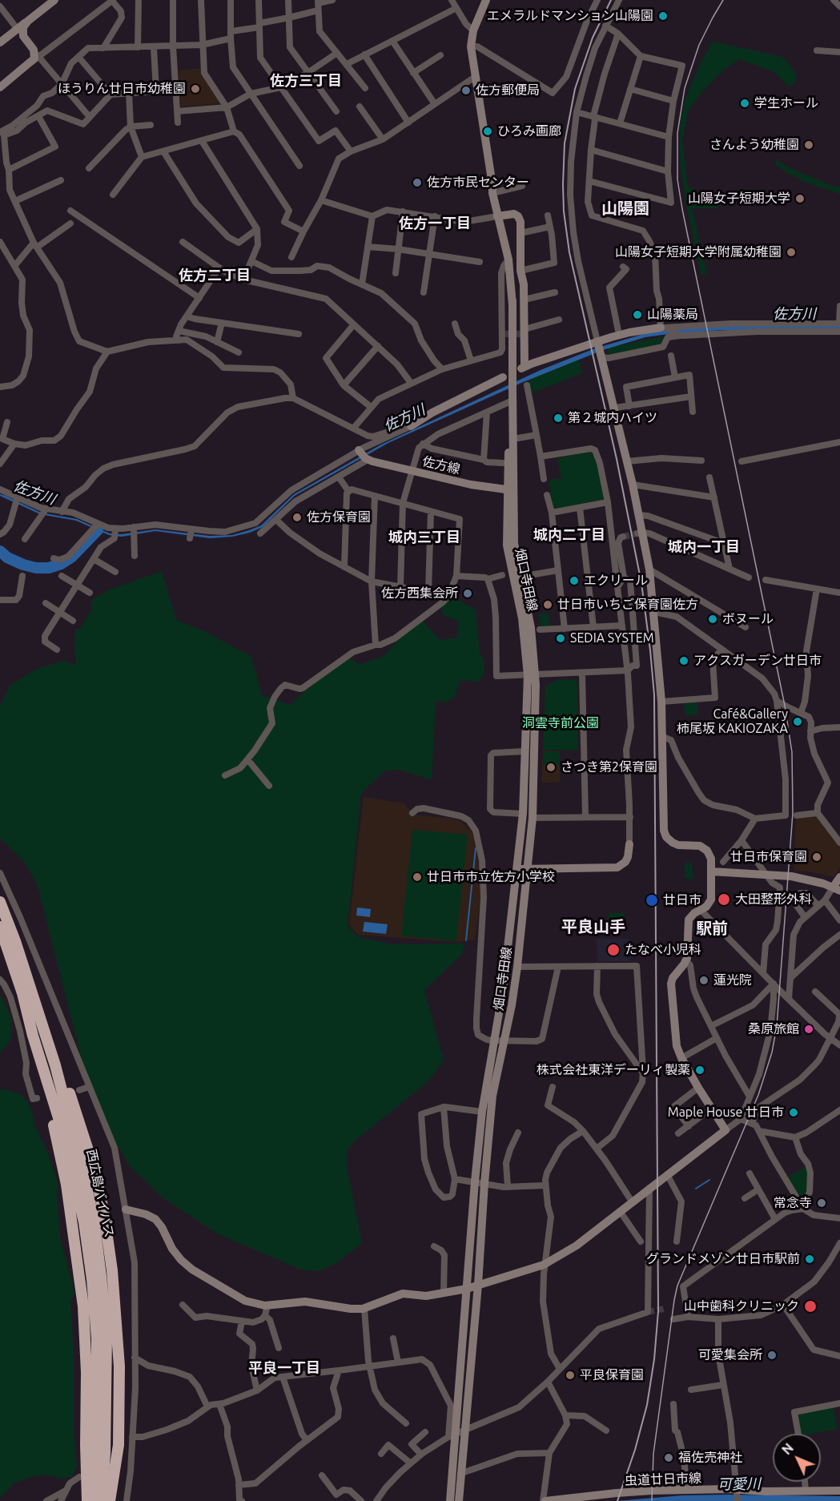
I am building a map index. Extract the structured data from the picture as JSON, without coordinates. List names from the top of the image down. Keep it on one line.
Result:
{"streets":{"highway":["西広島バイパス"],"street":["佐方線","畑口寺田線","虫道廿日市線"]},"crossings":[["佐方線","畑口寺田線"]],"districts":["佐方三丁目","山陽園","佐方一丁目","佐方二丁目","城内二丁目","城内三丁目","城内一丁目","平良山手","駅前","平良一丁目"],"water":["佐方川","可愛川"],"parks":["洞雲寺前公園"],"places":["エメラルドマンション山陽園","ほうりん廿日市幼稚園","佐方郵便局","学生ホール","ひろみ画廊","さんよう幼稚園","佐方市民センター","山陽女子短期大学","山陽女子短期大学附属幼稚園","山陽薬局","第２城内ハイツ","佐方保育園","エクリール","佐方西集会所","廿日市いちご保育園佐方","ボヌール","SEDIA SYSTEM","アクスガーデン廿日市","Café&Gallery 柿尾坂 KAKIOZAKA","さつき第2保育園","廿日市保育園","廿日市市立佐方小学校","大田整形外科","廿日市","たなべ小児科","蓮光院","桑原旅館","株式会社東洋デーリィ製薬","Maple House 廿日市","常念寺","グランドメゾン廿日市駅前","山中歯科クリニック","可愛集会所","平良保育園","福佐売神社"],"north":"top left"}
